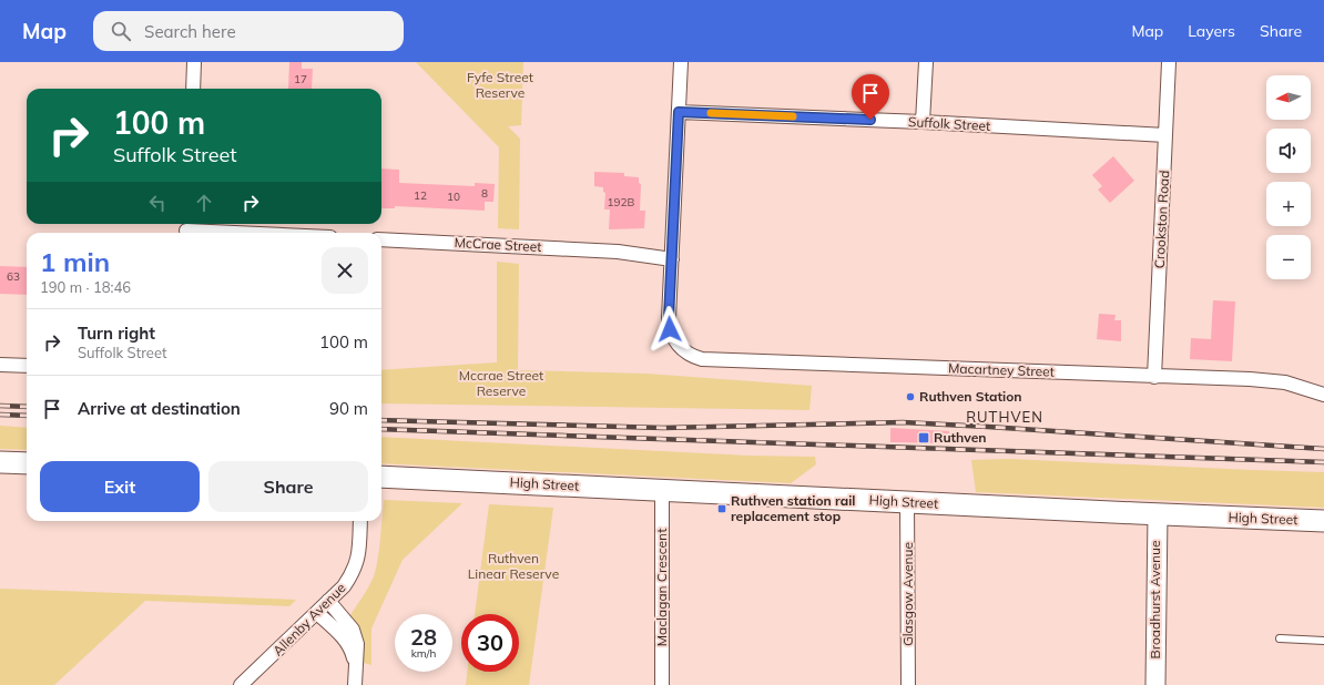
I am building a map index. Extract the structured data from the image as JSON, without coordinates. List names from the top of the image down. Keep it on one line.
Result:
{"streets":{"main road":["High Street"],"street":["Suffolk Street","Crookston Road","McCrae Street","Macartney Street","Maclagan Crescent","Glasgow Avenue","Broadhurst Avenue","Allenby Avenue"]},"crossings":[["Suffolk Street","Crookston Road"],["Crookston Road","Macartney Street"],["McCrae Street","Macartney Street"],["High Street","Maclagan Crescent"],["High Street","Glasgow Avenue"],["High Street","Broadhurst Avenue"]],"districts":["RUTHVEN"],"parks":["Fyfe Street Reserve","Mccrae Street Reserve","Ruthven Linear Reserve"],"places":{"other":["Ruthven Station"],"transit":["Ruthven","Ruthven station rail replacement stop"]},"house_numbers":["17","8","12","10","192B","63"],"north":"left","page":{"header":"Map","search":"Search here","nav":["Map","Layers","Share"],"map_buttons":["+","−"],"turn":["100 m","Suffolk Street"],"heading":["1 min","190 m · 18:46"],"list":[{"name":"Turn right","note":"Suffolk Street","value":"100 m"},{"name":"Arrive at destination","value":"90 m"}],"buttons":["Exit","Share"],"speed":"28 km/h","limit":"30"}}
